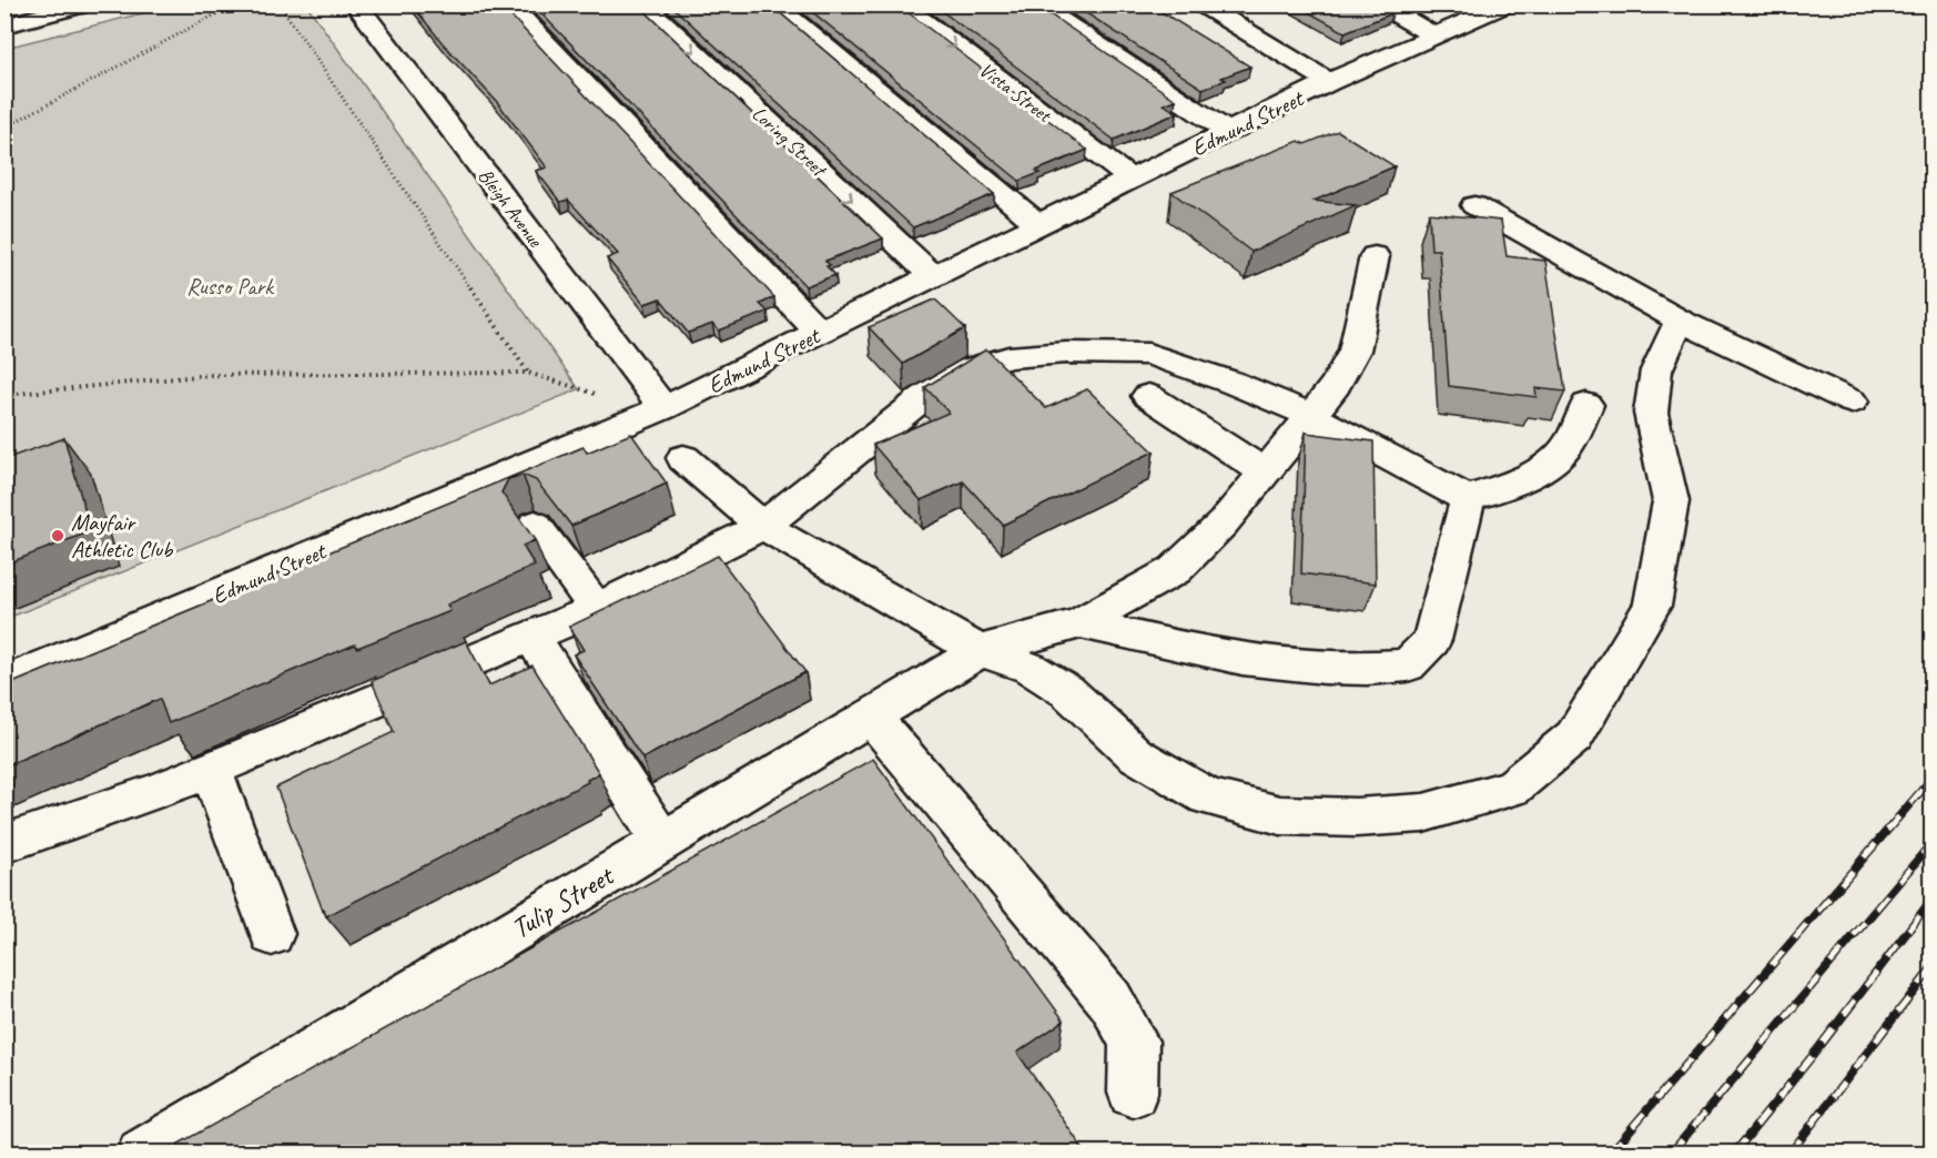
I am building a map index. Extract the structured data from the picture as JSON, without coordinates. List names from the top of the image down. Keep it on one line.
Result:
{"streets":{"street":["Vista Street","Edmund Street","Loring Street","Bleigh Avenue","Tulip Street"]},"crossings":[["Vista Street","Edmund Street"],["Edmund Street","Loring Street"],["Edmund Street","Bleigh Avenue"]],"parks":["Russo Park"],"places":["Mayfair Athletic Club"]}
